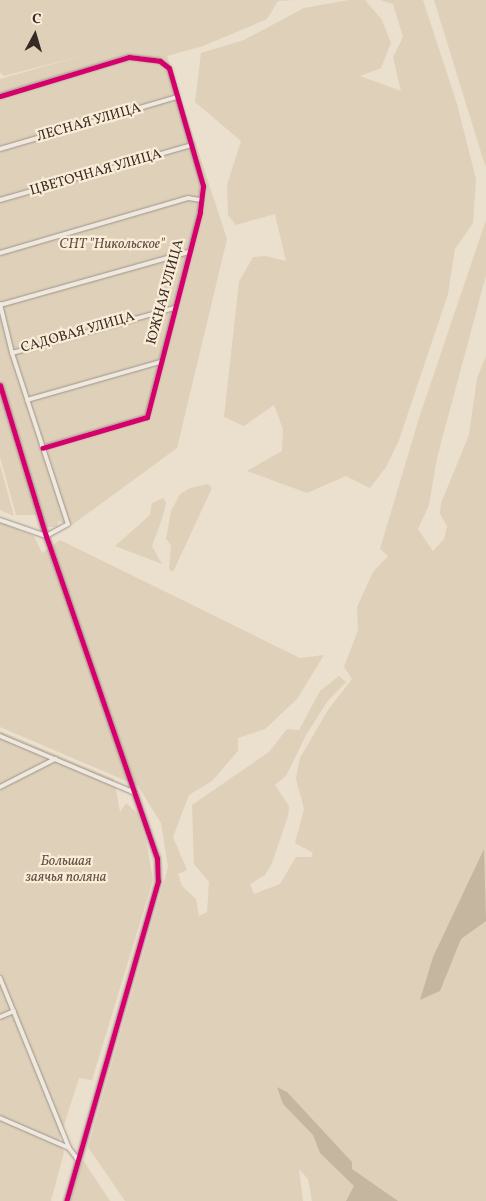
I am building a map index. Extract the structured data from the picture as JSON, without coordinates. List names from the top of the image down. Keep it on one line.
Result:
{"streets":{"street":["ЛЕСНАЯ УЛИЦА","ЦВЕТОЧНАЯ УЛИЦА","ЮЖНАЯ УЛИЦА","САДОВАЯ УЛИЦА"]},"crossings":[["ЛЕСНАЯ УЛИЦА","ЮЖНАЯ УЛИЦА"],["ЦВЕТОЧНАЯ УЛИЦА","ЮЖНАЯ УЛИЦА"],["ЮЖНАЯ УЛИЦА","САДОВАЯ УЛИЦА"]],"parks":["СНТ \"Никольское\"","Большая заячья поляна"],"north":"top"}
